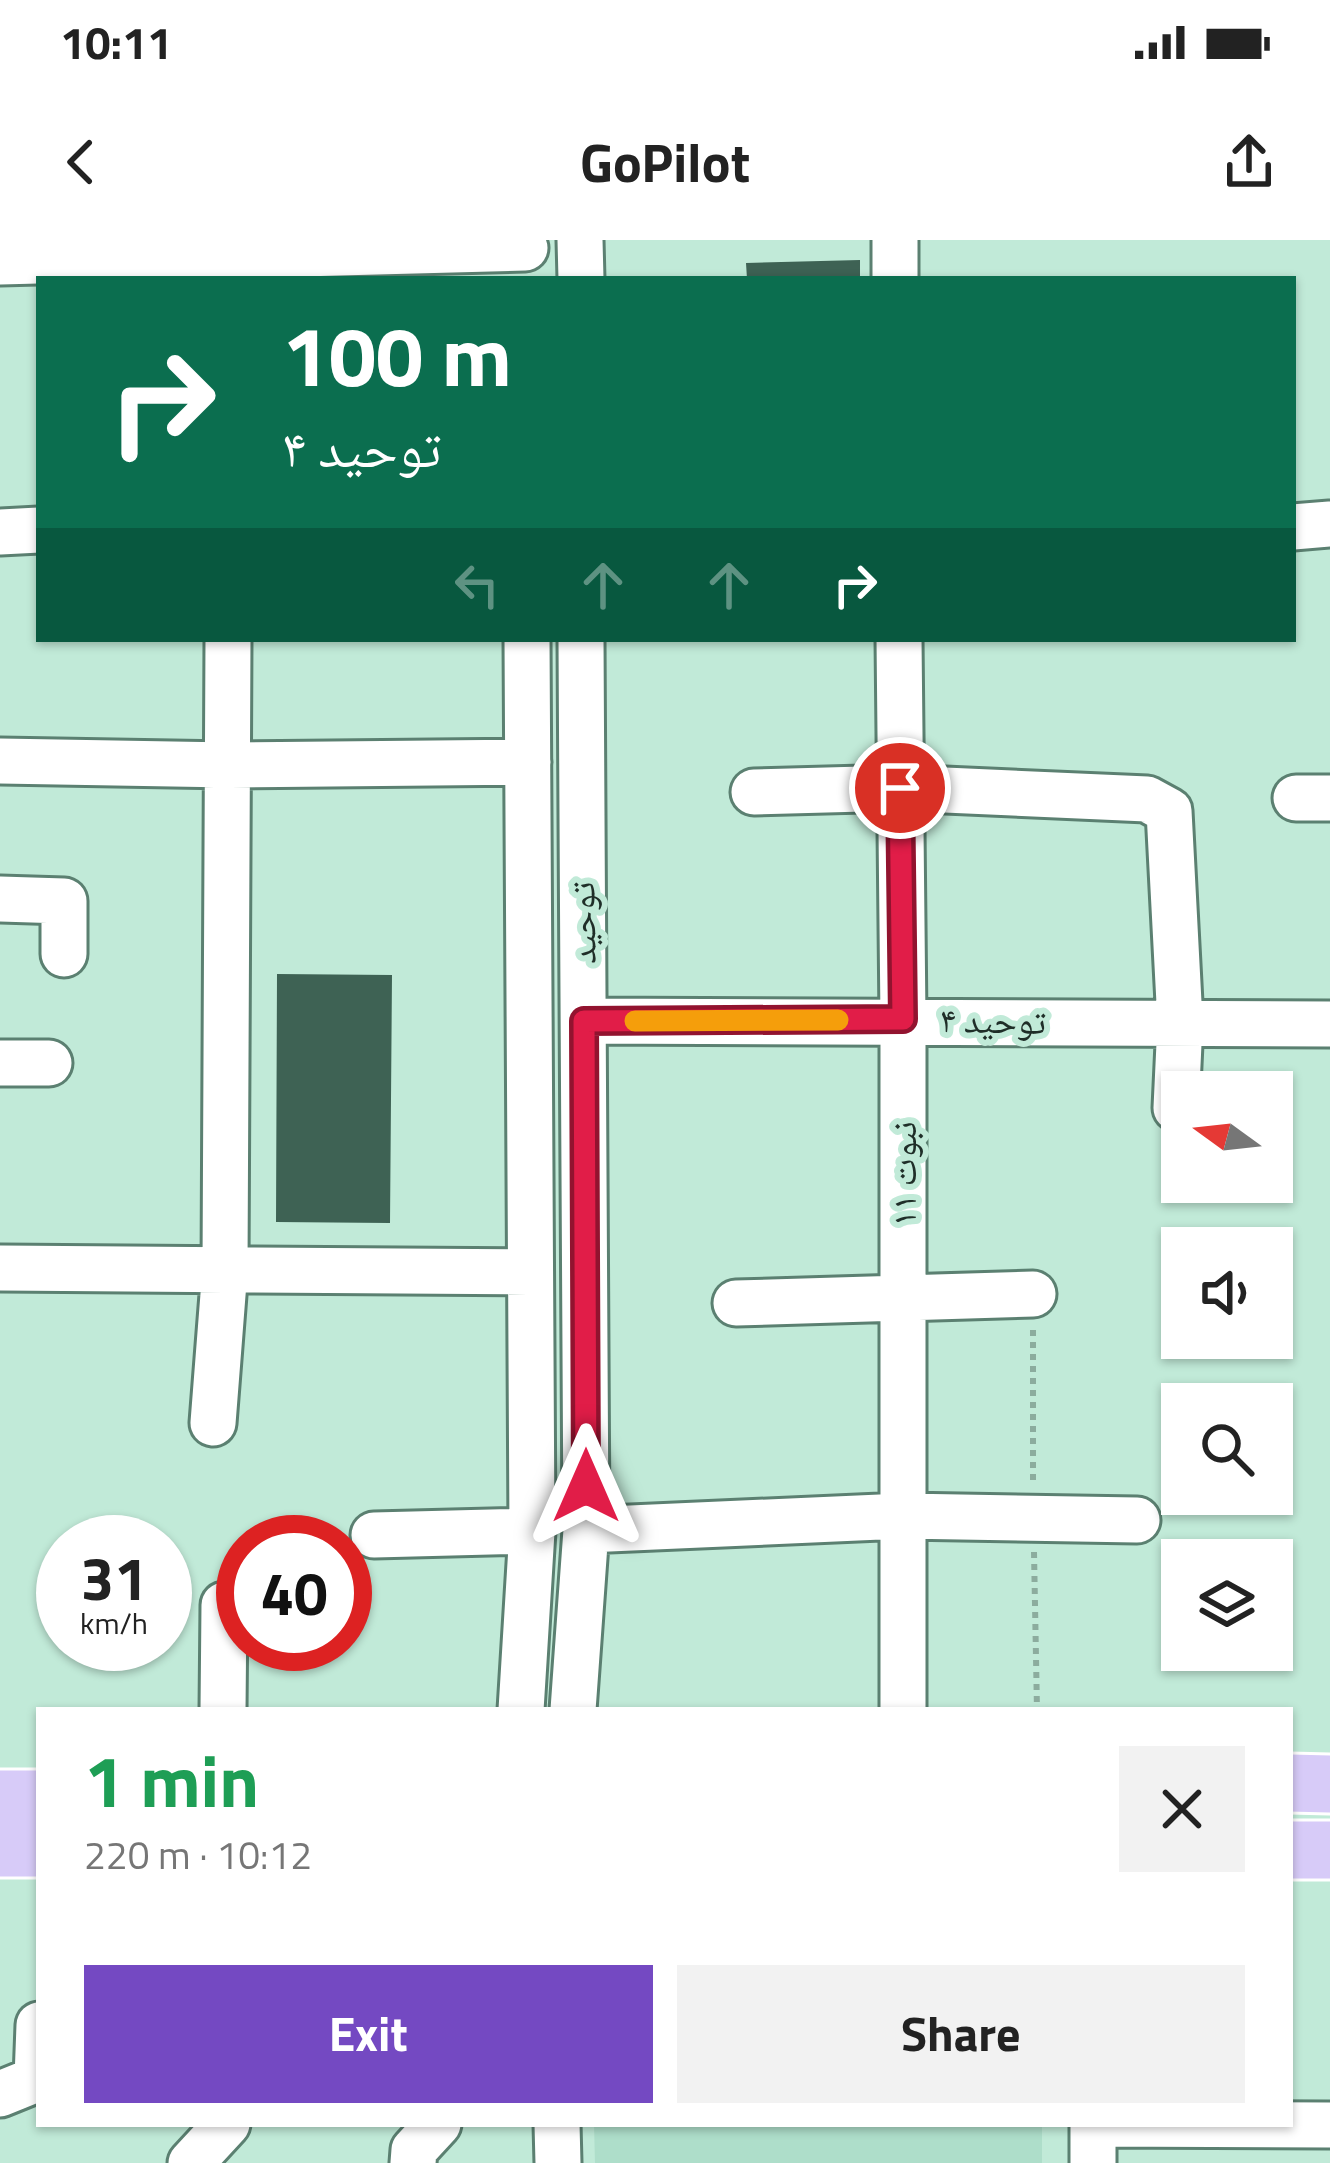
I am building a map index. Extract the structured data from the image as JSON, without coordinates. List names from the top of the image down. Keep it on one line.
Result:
{"streets":{"street":["توحید","توحید ۴","نبوت ۱۱"]},"crossings":[["توحید","توحید ۴"],["توحید ۴","نبوت ۱۱"]],"north":"left","page":{"status":"10:11","header":"GoPilot","turn":["100 m","توحید ۴"],"speed":"31 km/h","limit":"40","heading":["1 min","220 m · 10:12"],"buttons":["Exit","Share"]}}
